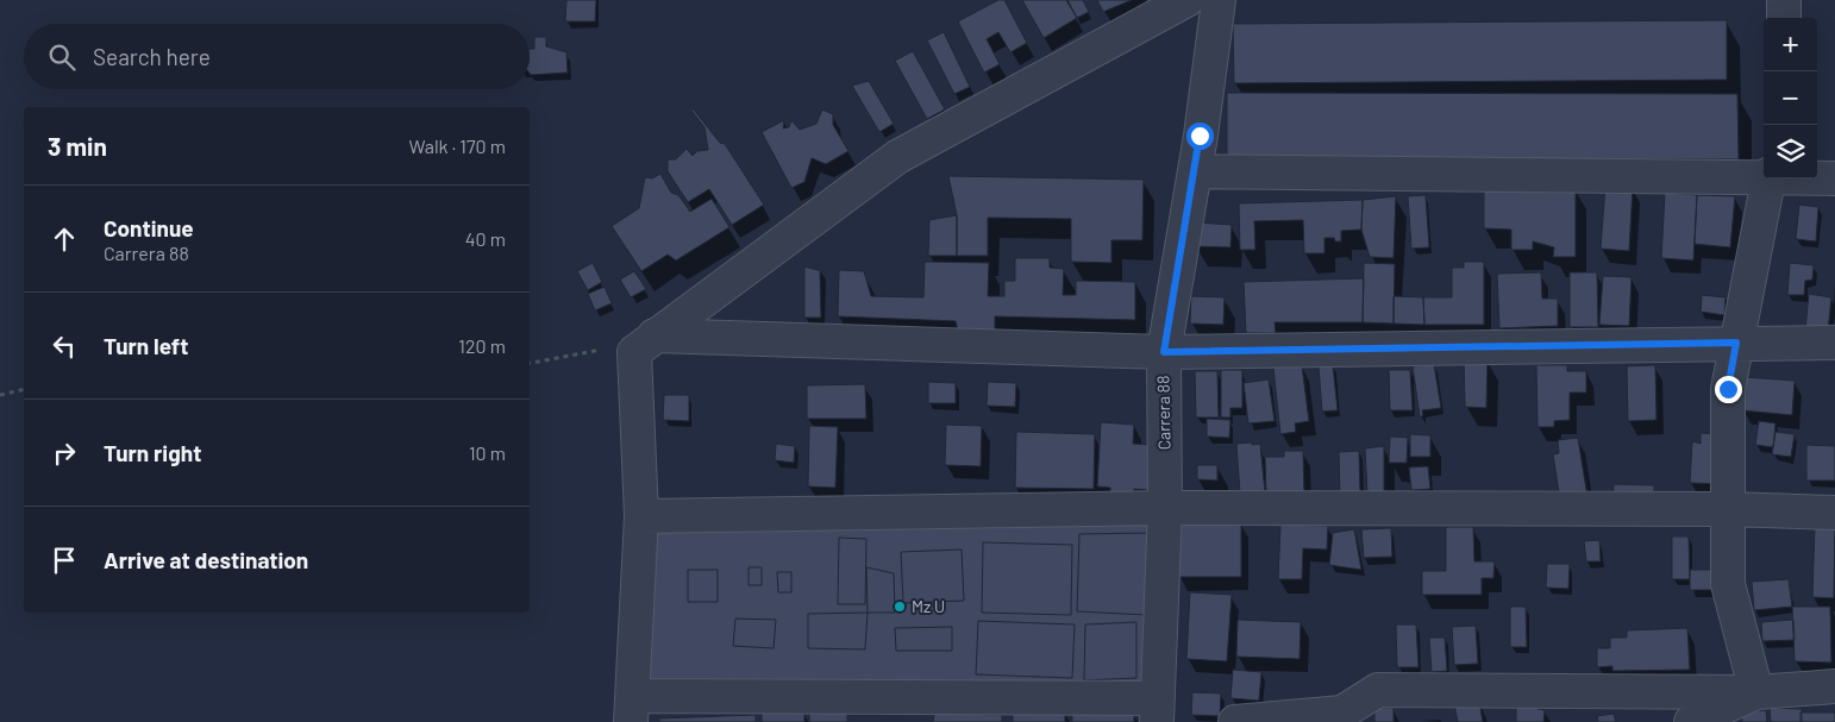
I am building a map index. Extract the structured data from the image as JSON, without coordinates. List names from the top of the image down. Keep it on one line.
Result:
{"streets":{"street":["Carrera 88"]},"places":["Mz U"],"page":{"map_buttons":["+","−"],"search":"Search here","heading":["3 min","Walk · 170 m"],"list":[["Continue","Carrera 88","40 m"],["Turn left","120 m"],["Turn right","10 m"],"Arrive at destination"]}}
